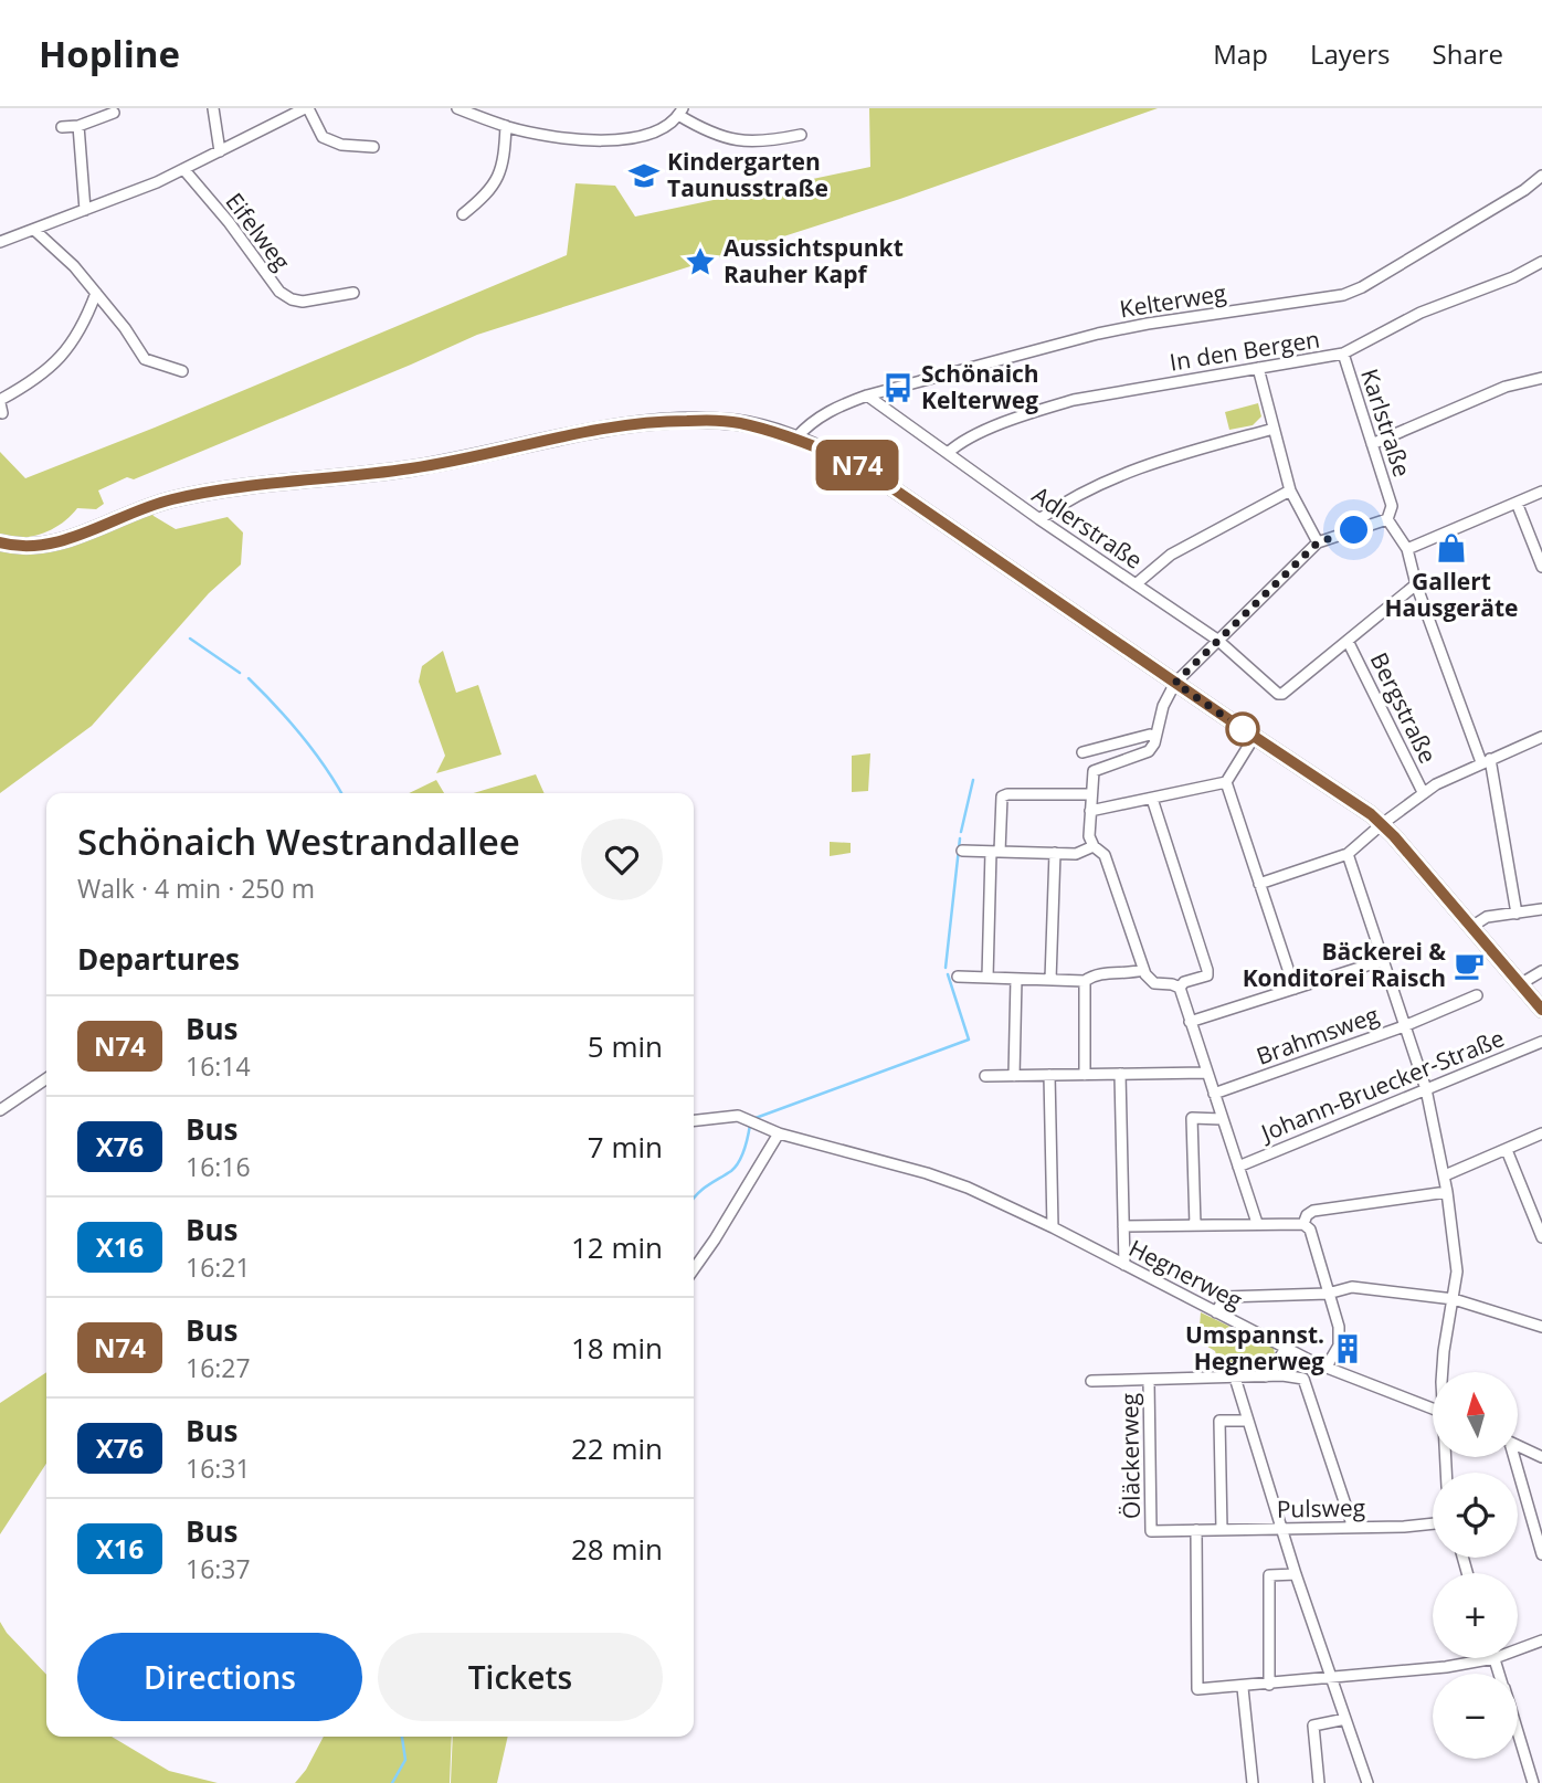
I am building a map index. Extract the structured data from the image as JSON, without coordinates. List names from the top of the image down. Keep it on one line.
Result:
{"streets":{"street":["Eifelweg","Kelterweg","In den Bergen","Karlstraße","Adlerstraße","Bergstraße","Brahmsweg","Johann-Bruecker-Straße","Hegnerweg","Öläckerweg","Pulsweg"]},"crossings":[["Kelterweg","Adlerstraße"],["In den Bergen","Karlstraße"],["In den Bergen","Adlerstraße"],["Adlerstraße","Bergstraße"],["Öläckerweg","Pulsweg"]],"places":{"school or university":["Kindergarten Taunusstraße"],"place":["Aussichtspunkt Rauher Kapf"],"bus stop":["Schönaich Kelterweg"],"shop":["Gallert Hausgeräte"],"cafe":["Bäckerei & Konditorei Raisch"],"building":["Umspannst. Hegnerweg"]},"lines":["bus line N74"],"north":"top","page":{"header":"Hopline","nav":["Map","Layers","Share"],"on_map":"N74","heading":[["Schönaich Westrandallee","Walk · 4 min · 250 m"],"Departures"],"list":[{"mark":"N74","name":"Bus","note":"16:14","value":"5 min"},{"mark":"X76","name":"Bus","note":"16:16","value":"7 min"},{"mark":"X16","name":"Bus","note":"16:21","value":"12 min"},{"mark":"N74","name":"Bus","note":"16:27","value":"18 min"},{"mark":"X76","name":"Bus","note":"16:31","value":"22 min"},{"mark":"X16","name":"Bus","note":"16:37","value":"28 min"}],"map_buttons":["+","−"],"buttons":["Directions","Tickets"]}}
